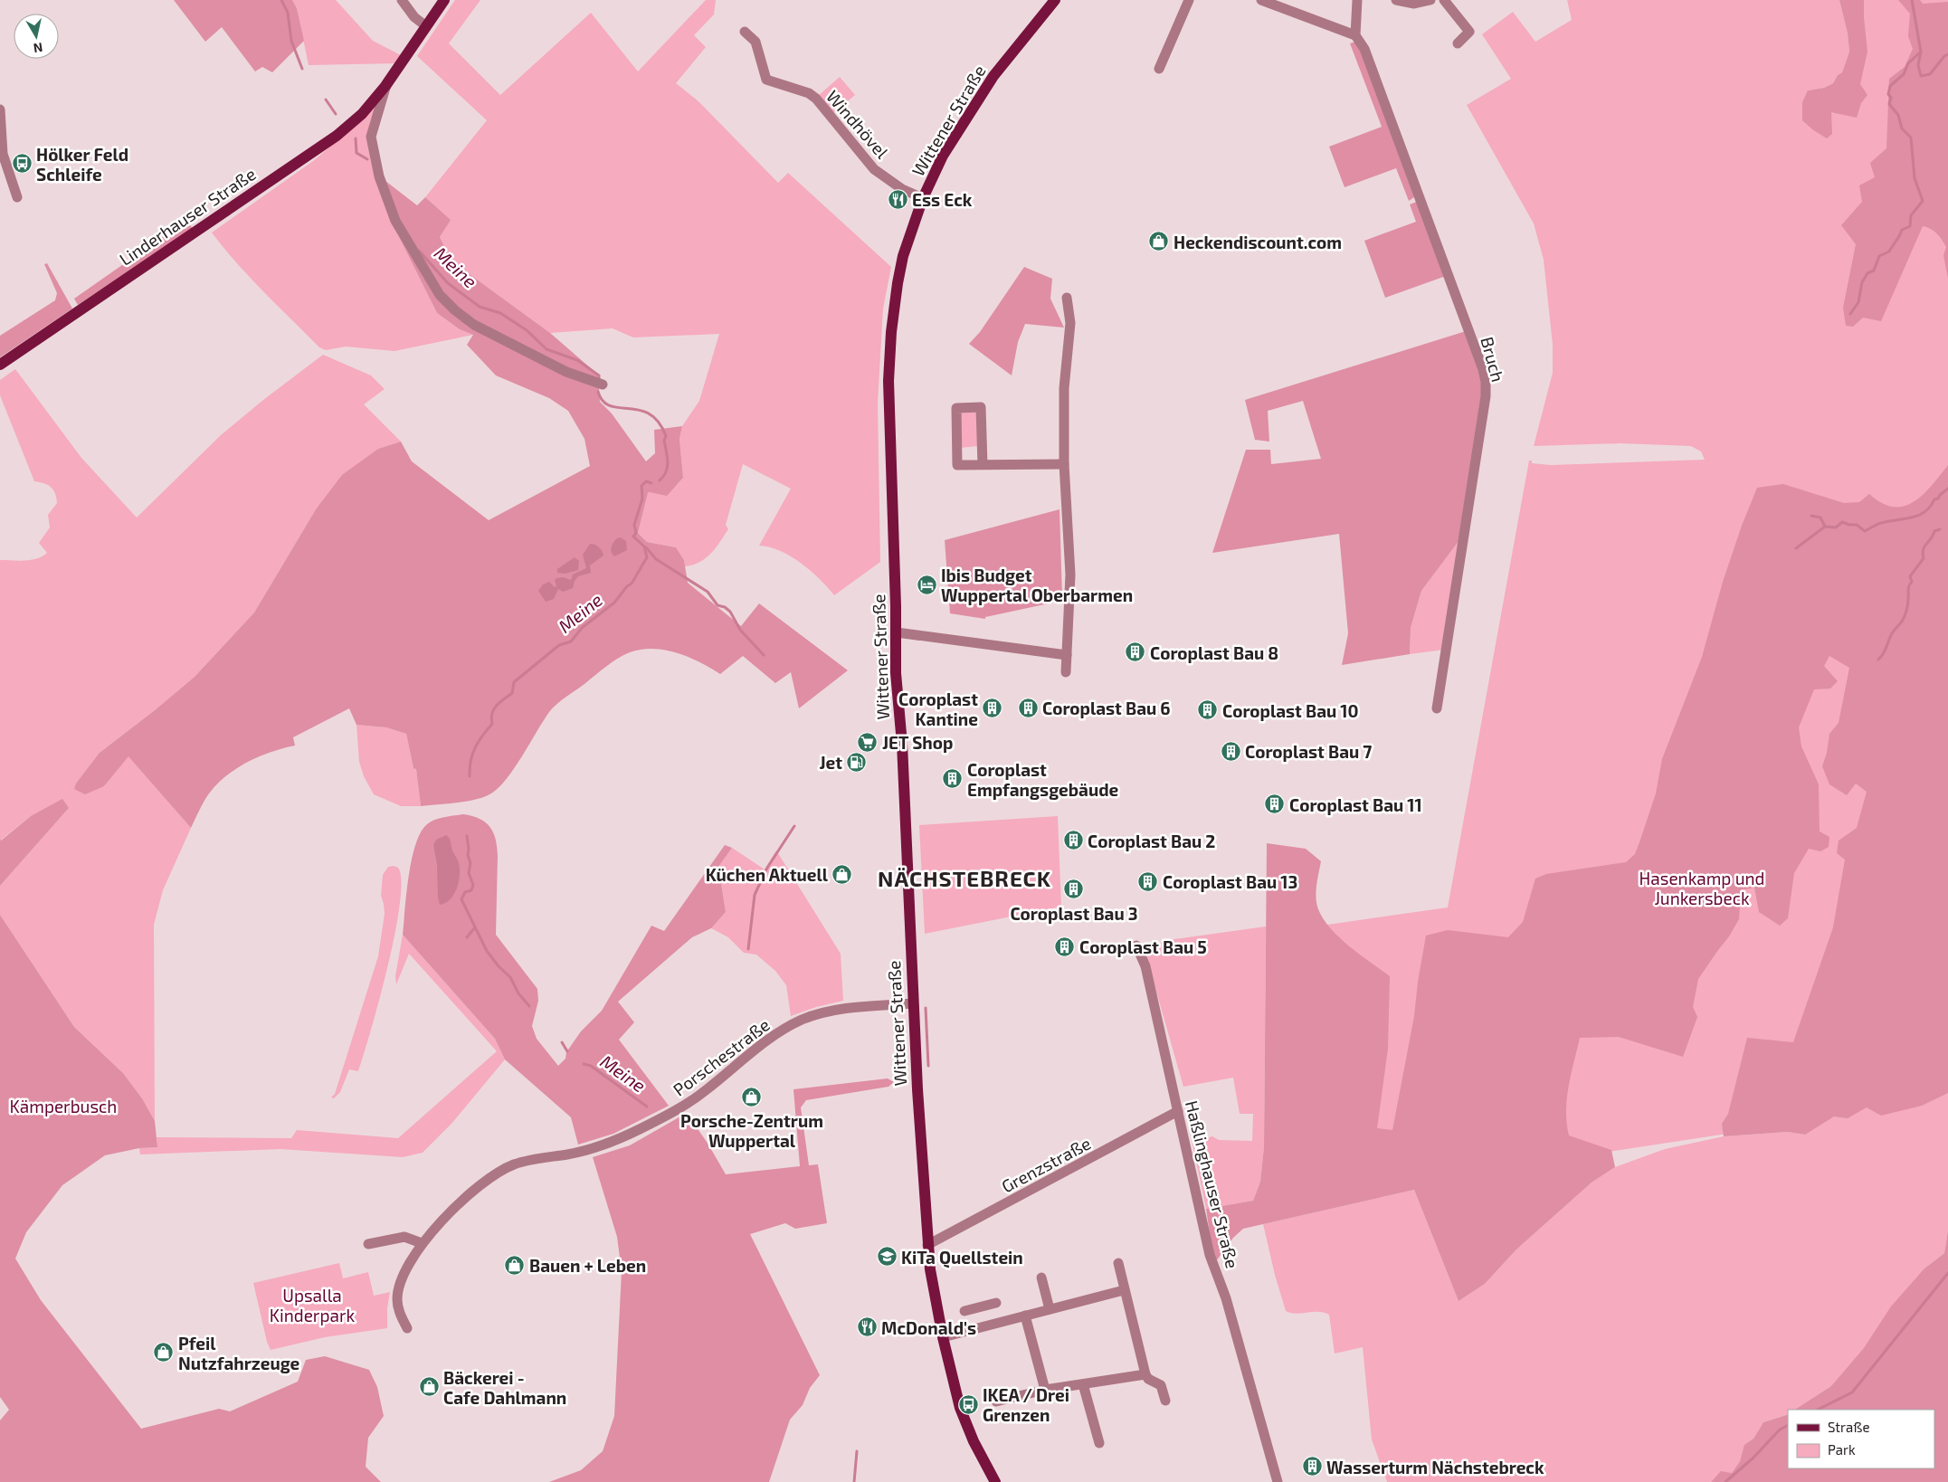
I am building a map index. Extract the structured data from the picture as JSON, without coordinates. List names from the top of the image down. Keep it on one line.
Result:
{"streets":{"main road":["Wittener Straße","Linderhauser Straße"],"street":["Windhövel","Bruch","Porschestraße","Grenzstraße","Haßlinghauser Straße"]},"crossings":[["Wittener Straße","Windhövel"],["Wittener Straße","Porschestraße"],["Wittener Straße","Grenzstraße"],["Grenzstraße","Haßlinghauser Straße"]],"districts":["NÄCHSTEBRECK"],"water":["Meine"],"parks":["Hasenkamp und Junkersbeck","Kämperbusch","Upsalla Kinderpark"],"places":{"bus stop":["Hölker Feld Schleife","IKEA / Drei Grenzen"],"restaurant":["Ess Eck","McDonald's"],"shop":["Heckendiscount.com","Küchen Aktuell","Porsche-Zentrum Wuppertal","Bauen + Leben","Pfeil Nutzfahrzeuge","Bäckerei - Cafe Dahlmann"],"hotel":["Ibis Budget Wuppertal Oberbarmen"],"building":["Coroplast Bau 8","Coroplast Bau 6","Coroplast Kantine","Coroplast Bau 10","Coroplast Bau 7","Coroplast Empfangsgebäude","Coroplast Bau 11","Coroplast Bau 2","Coroplast Bau 13","Coroplast Bau 3","Coroplast Bau 5","Wasserturm Nächstebreck"],"supermarket":["JET Shop"],"fuel station":["Jet"],"school or university":["KiTa Quellstein"]},"legend":["Straße","Park"],"north":"bottom"}
